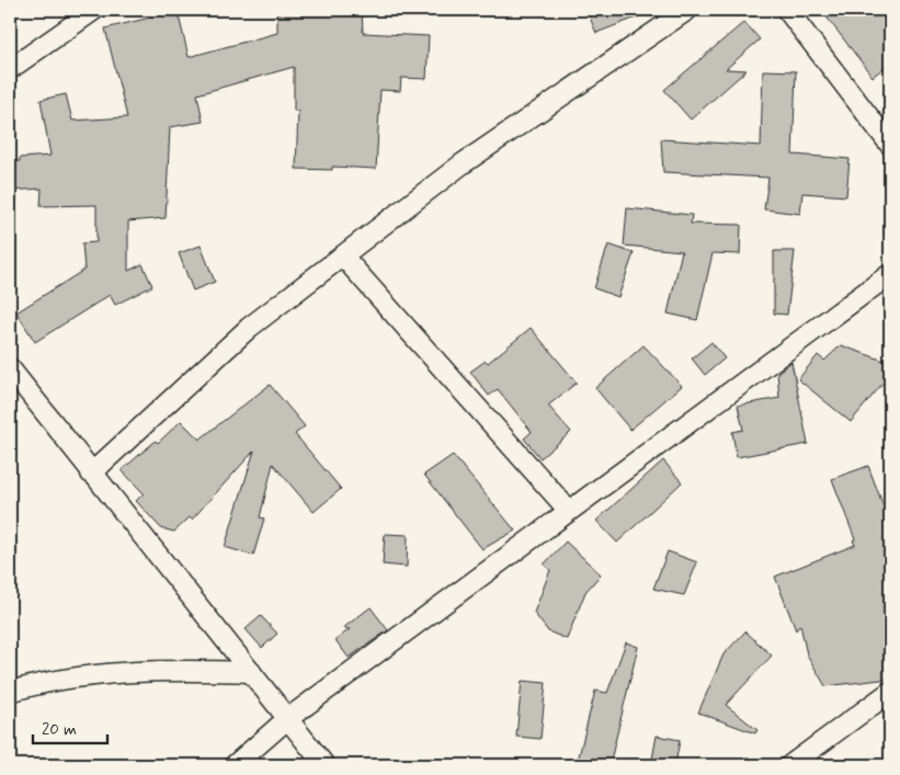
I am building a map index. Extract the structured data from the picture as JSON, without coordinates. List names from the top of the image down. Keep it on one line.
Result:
{"scale_bar":"20 m"}
